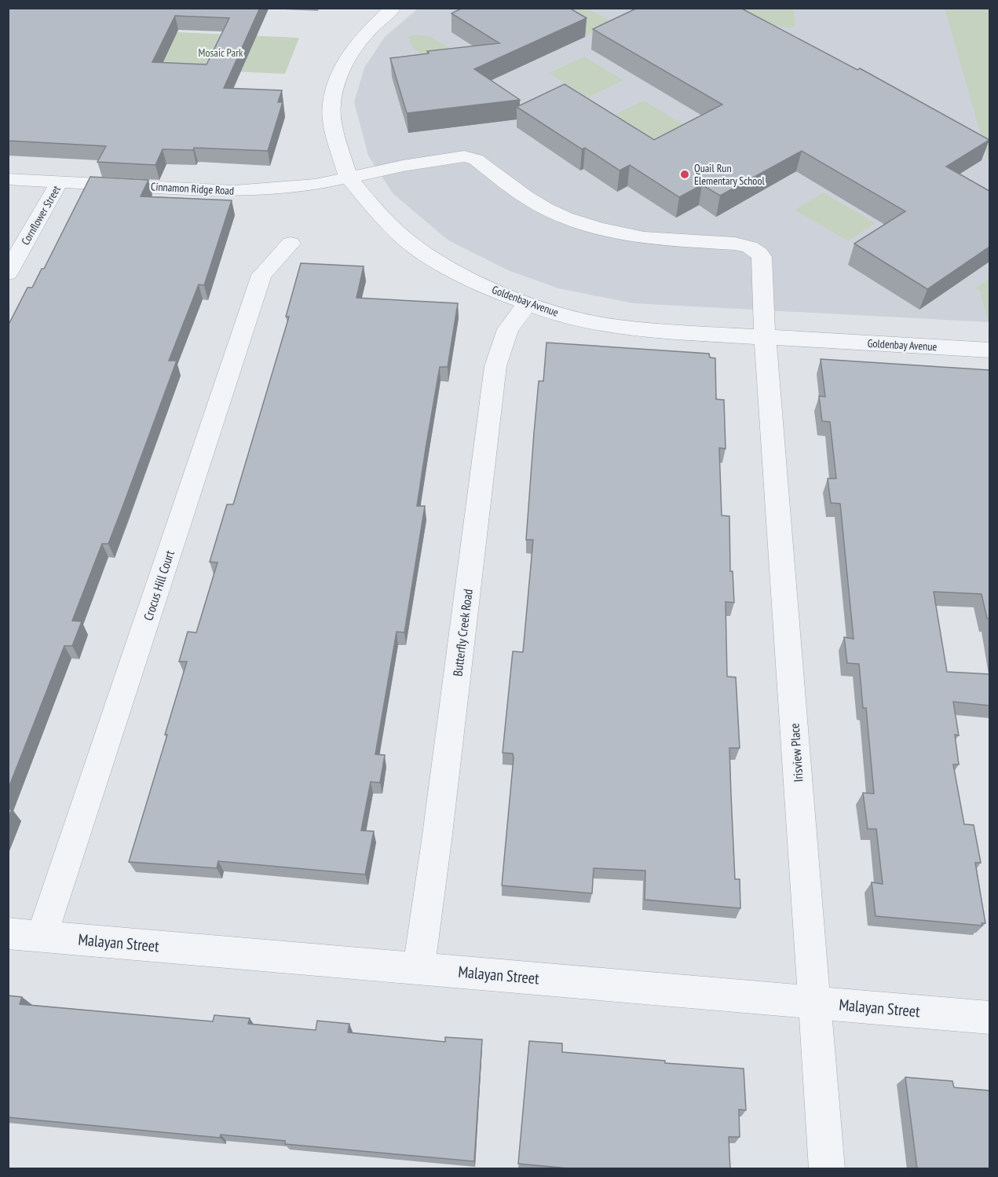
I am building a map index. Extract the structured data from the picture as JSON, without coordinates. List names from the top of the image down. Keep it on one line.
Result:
{"streets":{"street":["Cinnamon Ridge Road","Cornflower Street","Goldenbay Avenue","Crocus Hill Court","Butterfly Creek Road","Irisview Place","Malayan Street"]},"crossings":[["Cinnamon Ridge Road","Cornflower Street"],["Cinnamon Ridge Road","Goldenbay Avenue"],["Cinnamon Ridge Road","Irisview Place"],["Goldenbay Avenue","Butterfly Creek Road"],["Goldenbay Avenue","Irisview Place"],["Crocus Hill Court","Malayan Street"],["Butterfly Creek Road","Malayan Street"],["Irisview Place","Malayan Street"]],"parks":["Mosaic Park"],"places":["Quail Run Elementary School"]}
